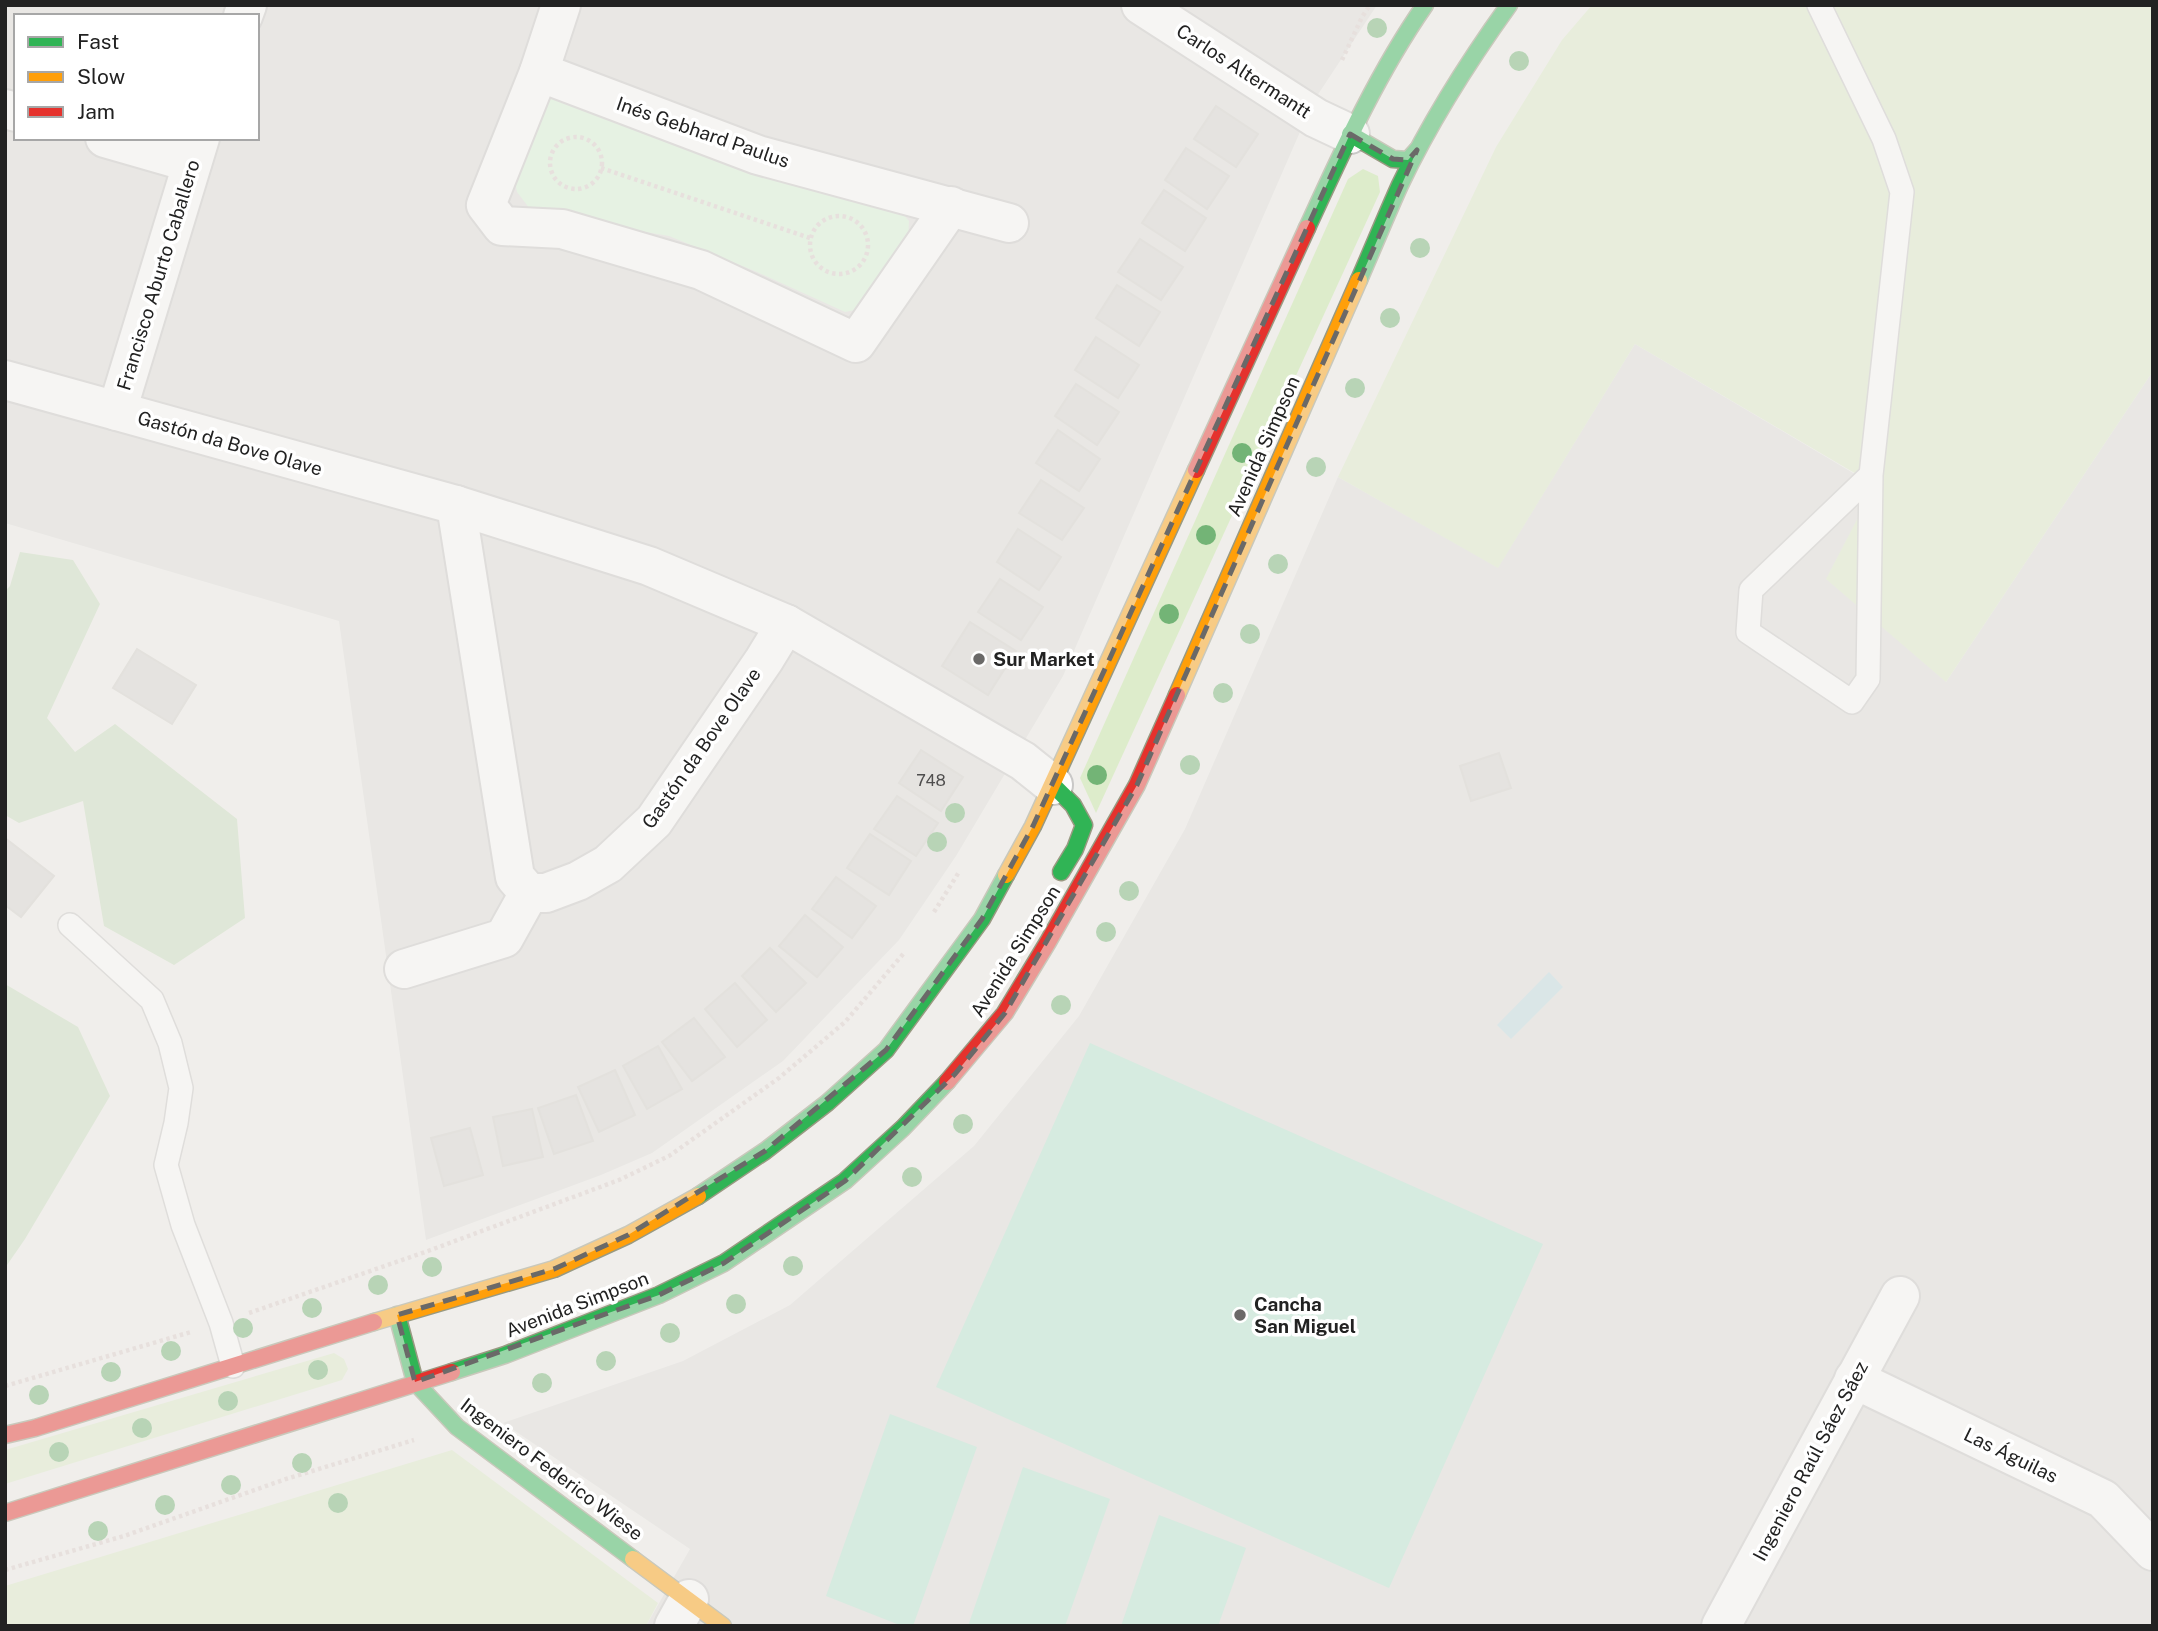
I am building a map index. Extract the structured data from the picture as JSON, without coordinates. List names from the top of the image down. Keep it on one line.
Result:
{"streets":{"main road":["Avenida Simpson","Ingeniero Federico Wiese"],"street":["Carlos Altermantt","Inés Gebhard Paulus","Francisco Aburto Caballero","Gastón da Bove Olave","Las Águilas","Ingeniero Raúl Sáez Sáez"]},"crossings":[["Francisco Aburto Caballero","Gastón da Bove Olave"],["Avenida Simpson","Ingeniero Federico Wiese"],["Las Águilas","Ingeniero Raúl Sáez Sáez"]],"places":["Sur Market","Cancha San Miguel"],"house_numbers":["748"],"legend":["Fast","Slow","Jam"]}
